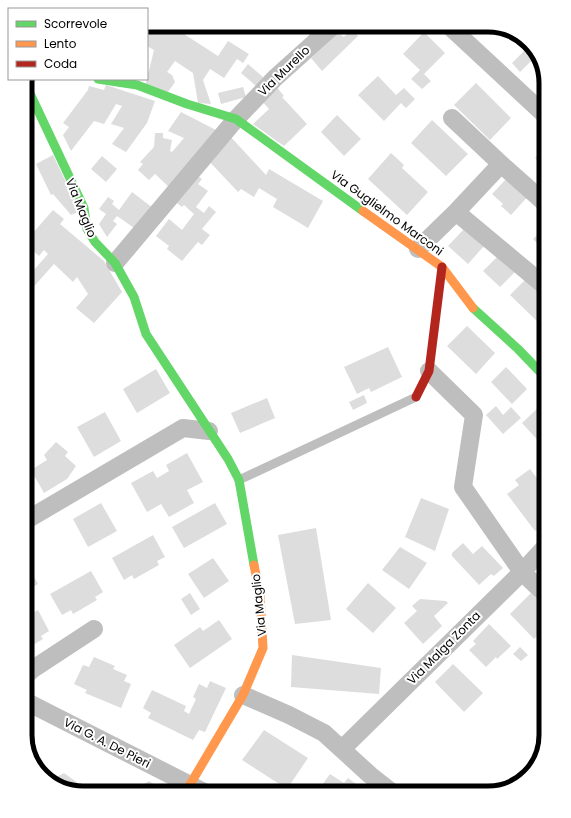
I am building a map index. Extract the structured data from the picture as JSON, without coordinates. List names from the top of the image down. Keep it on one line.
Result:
{"streets":{"street":["Via Murello","Via Maglio","Via Guglielmo Marconi","Via Malga Zonta","Via G. A. De Pieri"]},"crossings":[["Via Murello","Via Maglio"],["Via Murello","Via Guglielmo Marconi"]],"legend":["Scorrevole","Lento","Coda"]}
